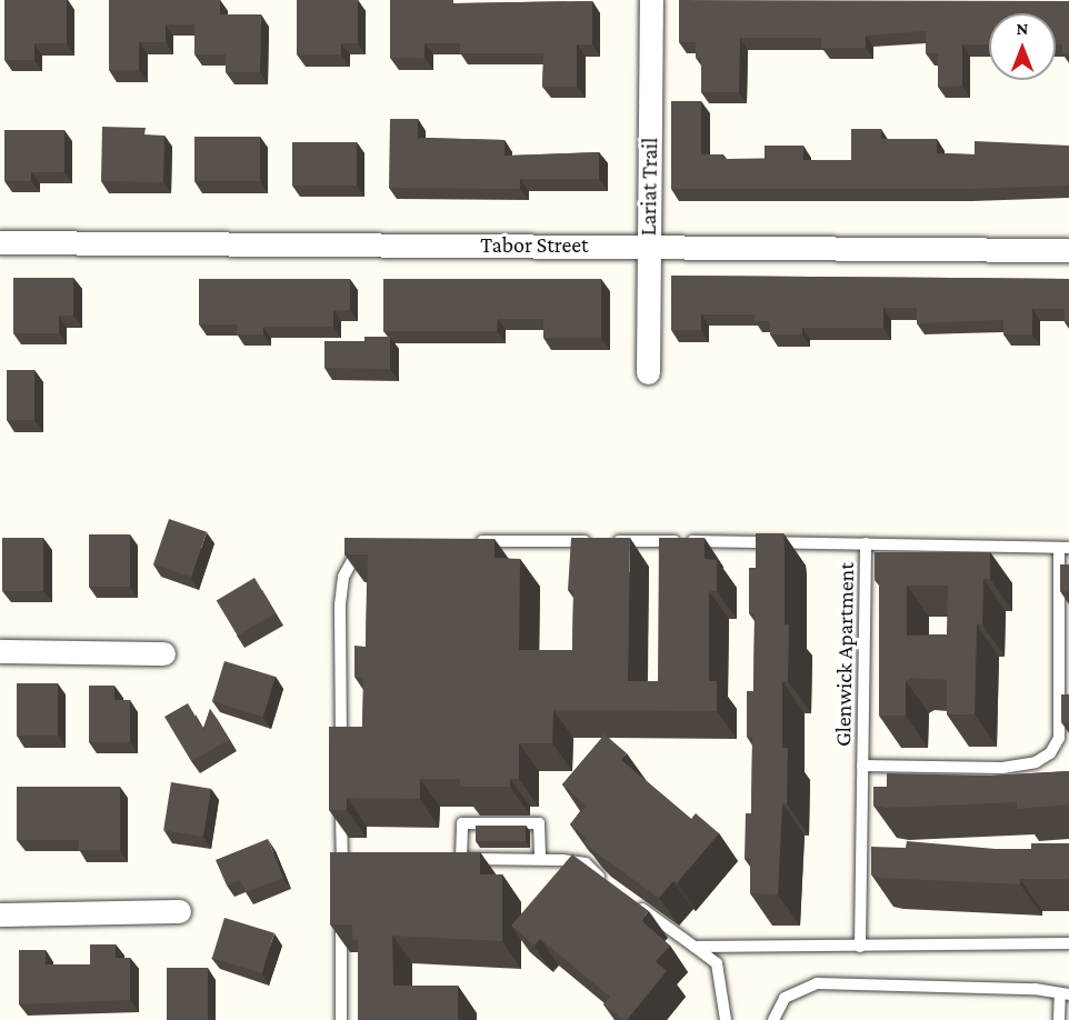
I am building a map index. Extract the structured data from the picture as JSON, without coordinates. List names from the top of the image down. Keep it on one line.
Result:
{"streets":{"street":["Lariat Trail","Tabor Street"],"lane":["Glenwick Apartment"]},"crossings":[["Lariat Trail","Tabor Street"]],"north":"top"}
